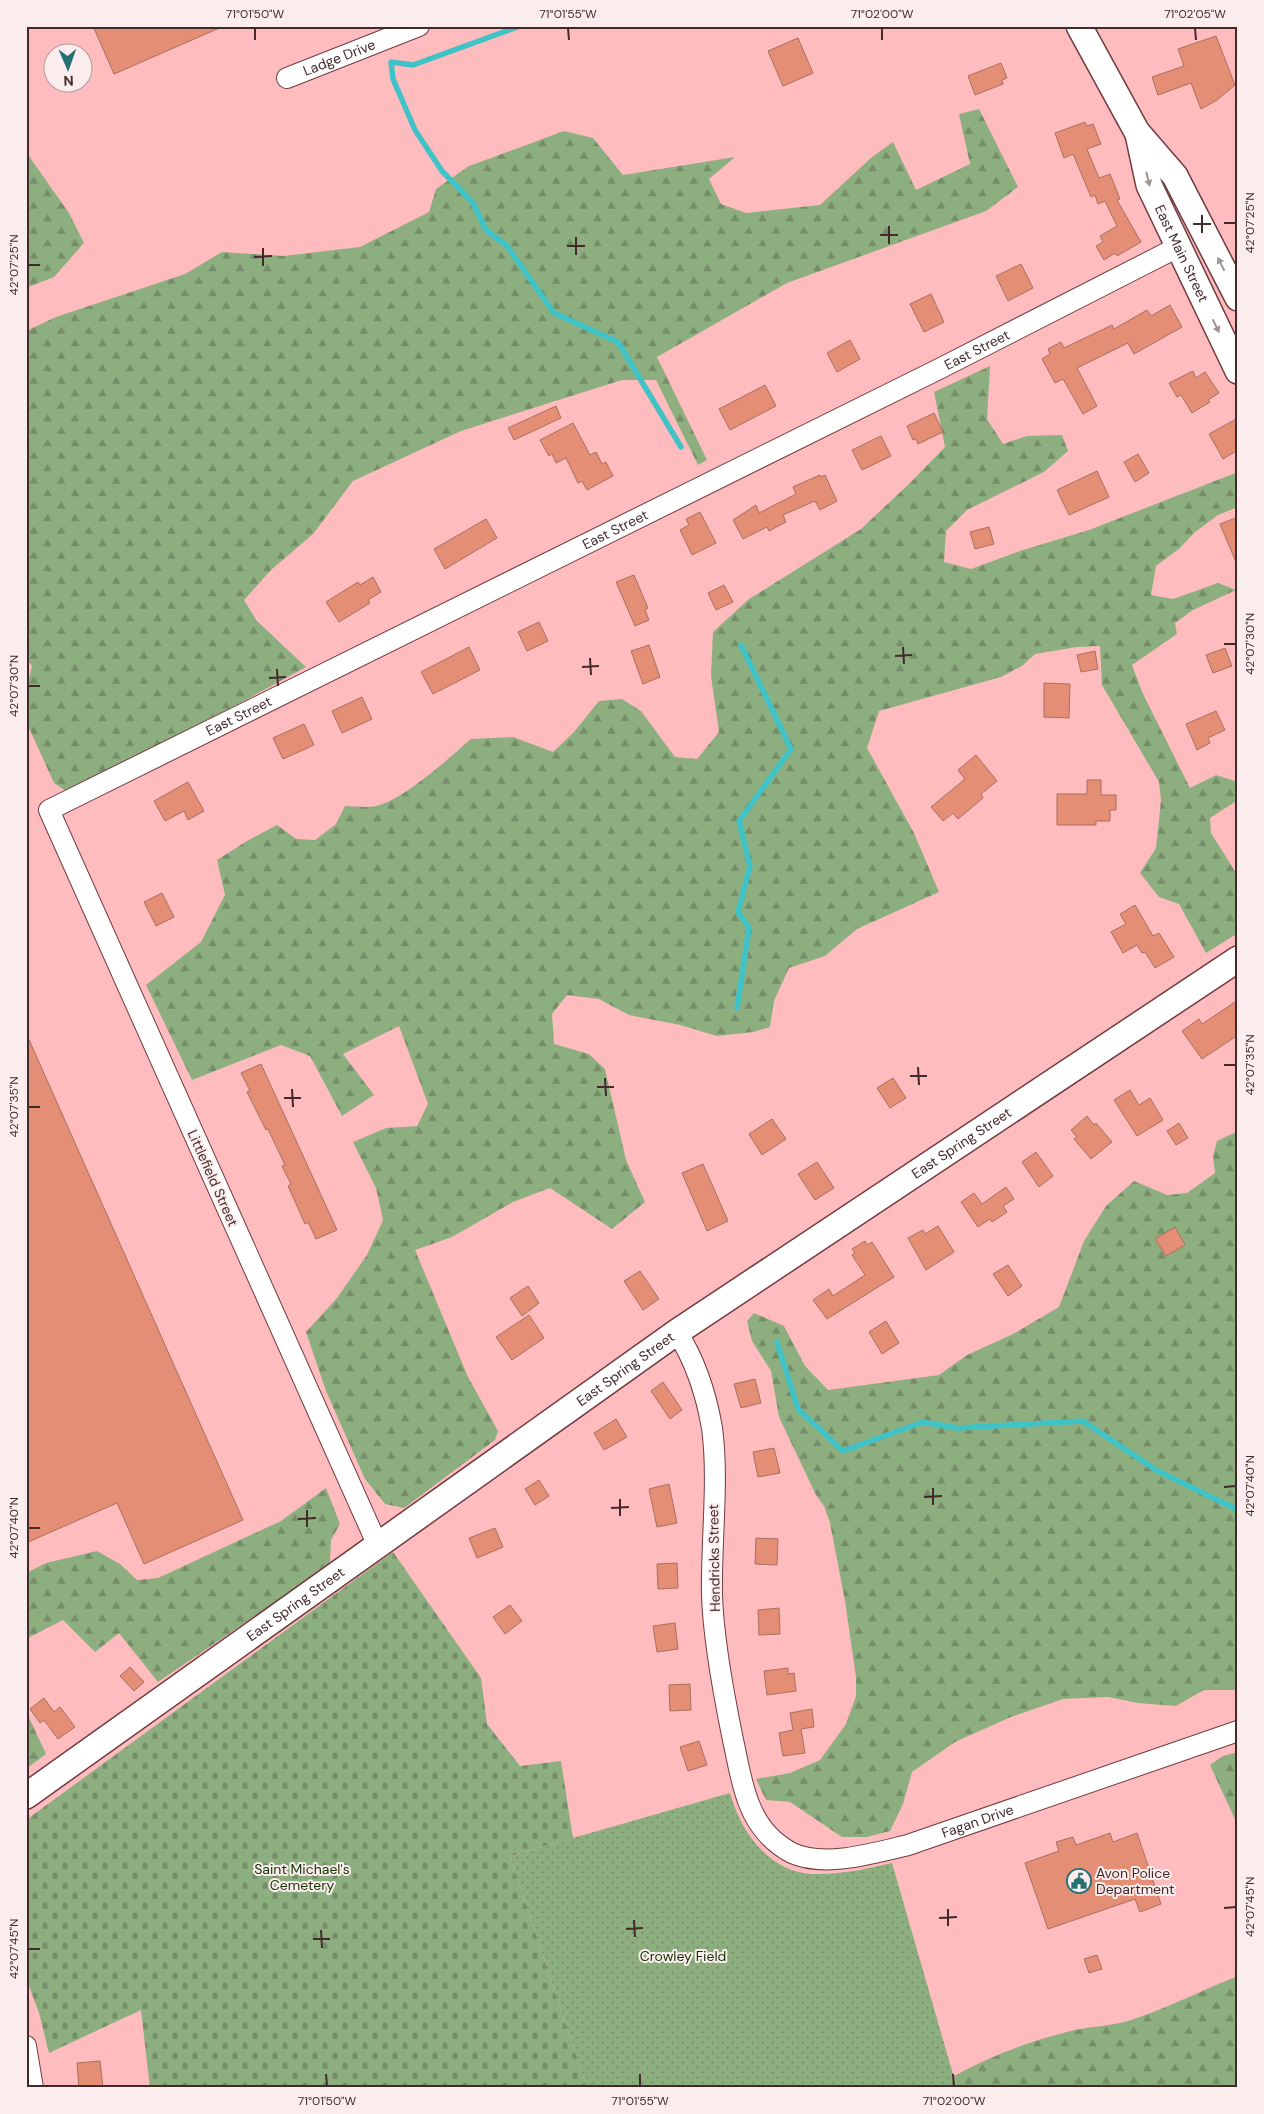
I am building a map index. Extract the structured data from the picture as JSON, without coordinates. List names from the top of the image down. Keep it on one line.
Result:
{"streets":{"main road":["East Main Street","East Spring Street"],"street":["Ladge Drive","East Street","Littlefield Street","Hendricks Street","Fagan Drive"]},"crossings":[["East Main Street","East Street"],["East Street","Littlefield Street"],["East Spring Street","Littlefield Street"],["East Spring Street","Hendricks Street"],["Hendricks Street","Fagan Drive"]],"parks":["Saint Michael's Cemetery","Crowley Field"],"places":{"public building":["Avon Police Department"]},"north":"bottom","coordinates":["71°01'50\"W","71°01'55\"W","71°02'00\"W","71°02'05\"W","42°07'25\"N","42°07'30\"N","42°07'35\"N","42°07'40\"N","42°07'45\"N"]}
